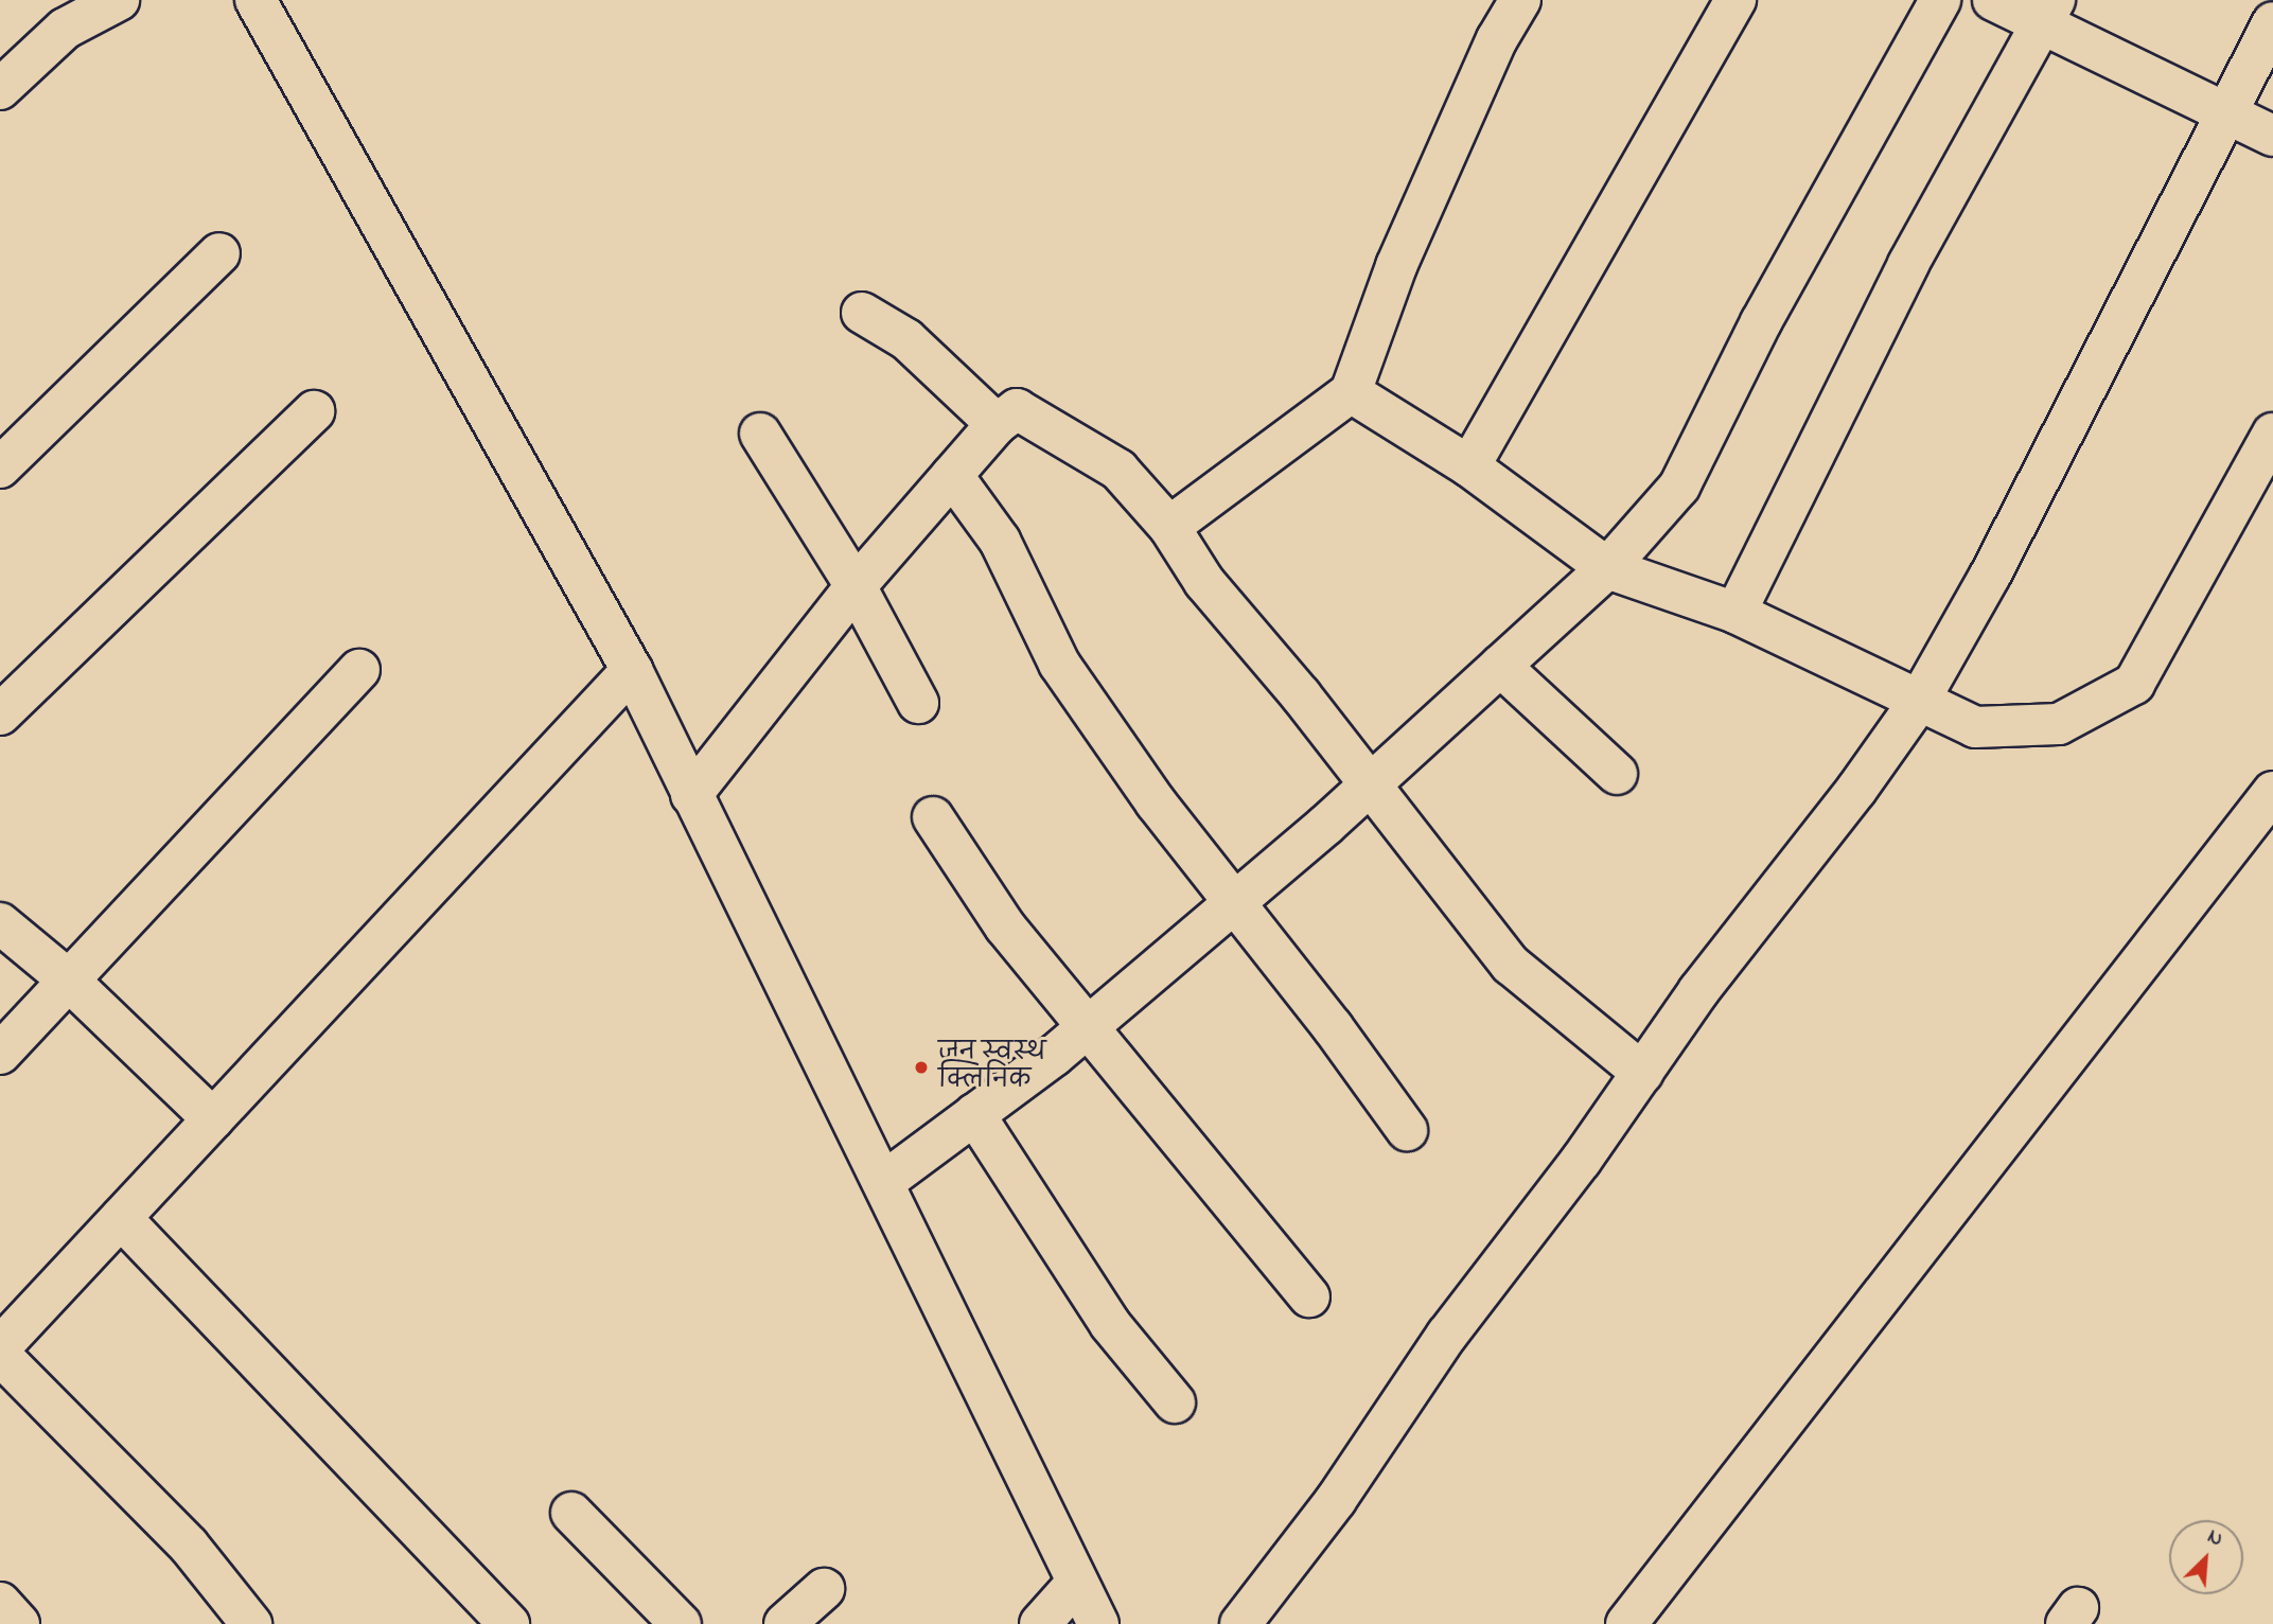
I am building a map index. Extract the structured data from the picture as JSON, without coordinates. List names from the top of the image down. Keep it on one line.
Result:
{"places":["जन स्वस्थ क्लिनिक"],"north":"top right"}
